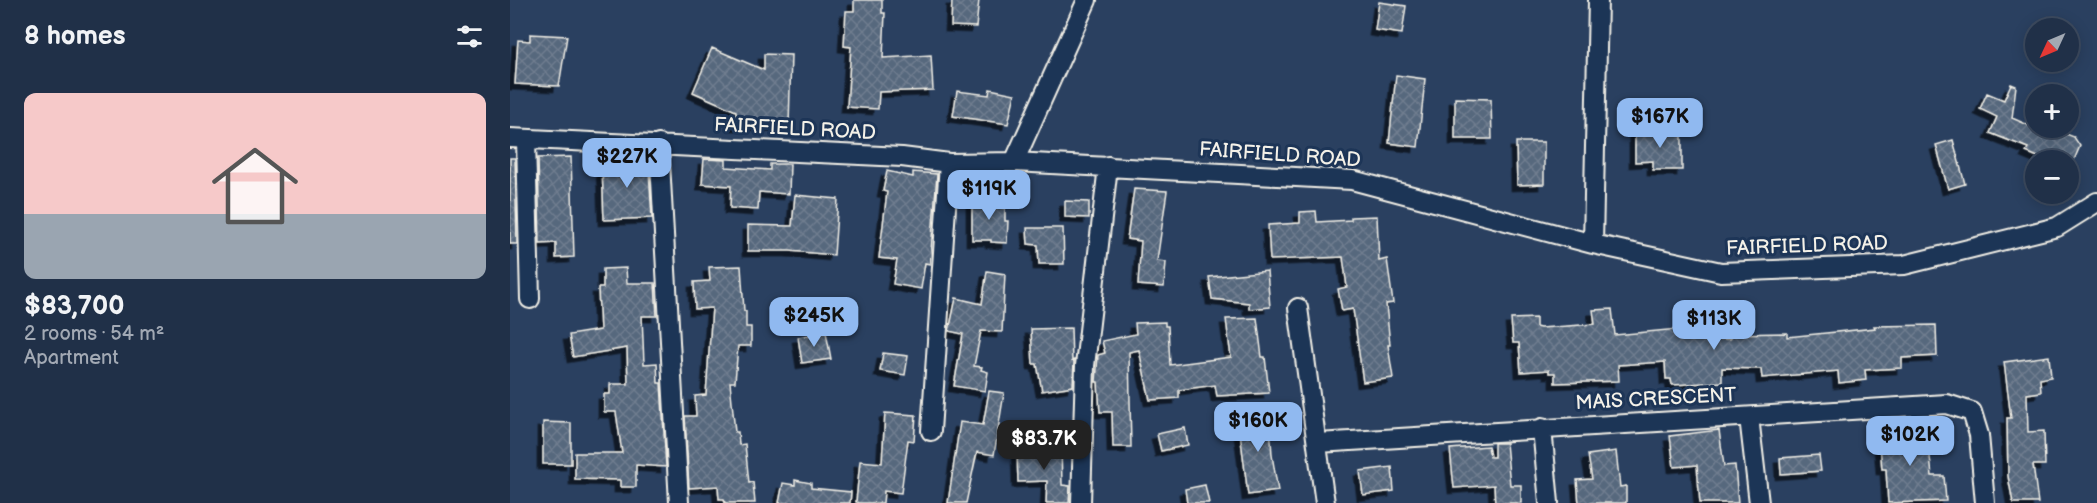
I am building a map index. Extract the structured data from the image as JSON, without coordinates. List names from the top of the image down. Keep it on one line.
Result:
{"streets":{"street":["FAIRFIELD ROAD","MAIS CRESCENT"]},"north":"bottom left","page":{"heading":"8 homes","map_buttons":["+","−"],"list":[{"name":"$83,700","note":"2 rooms · 54 m² · Apartment"}],"price":["$167K","$227K","$119K","$245K","$113K","$160K","$102K","$83.7K"]}}
